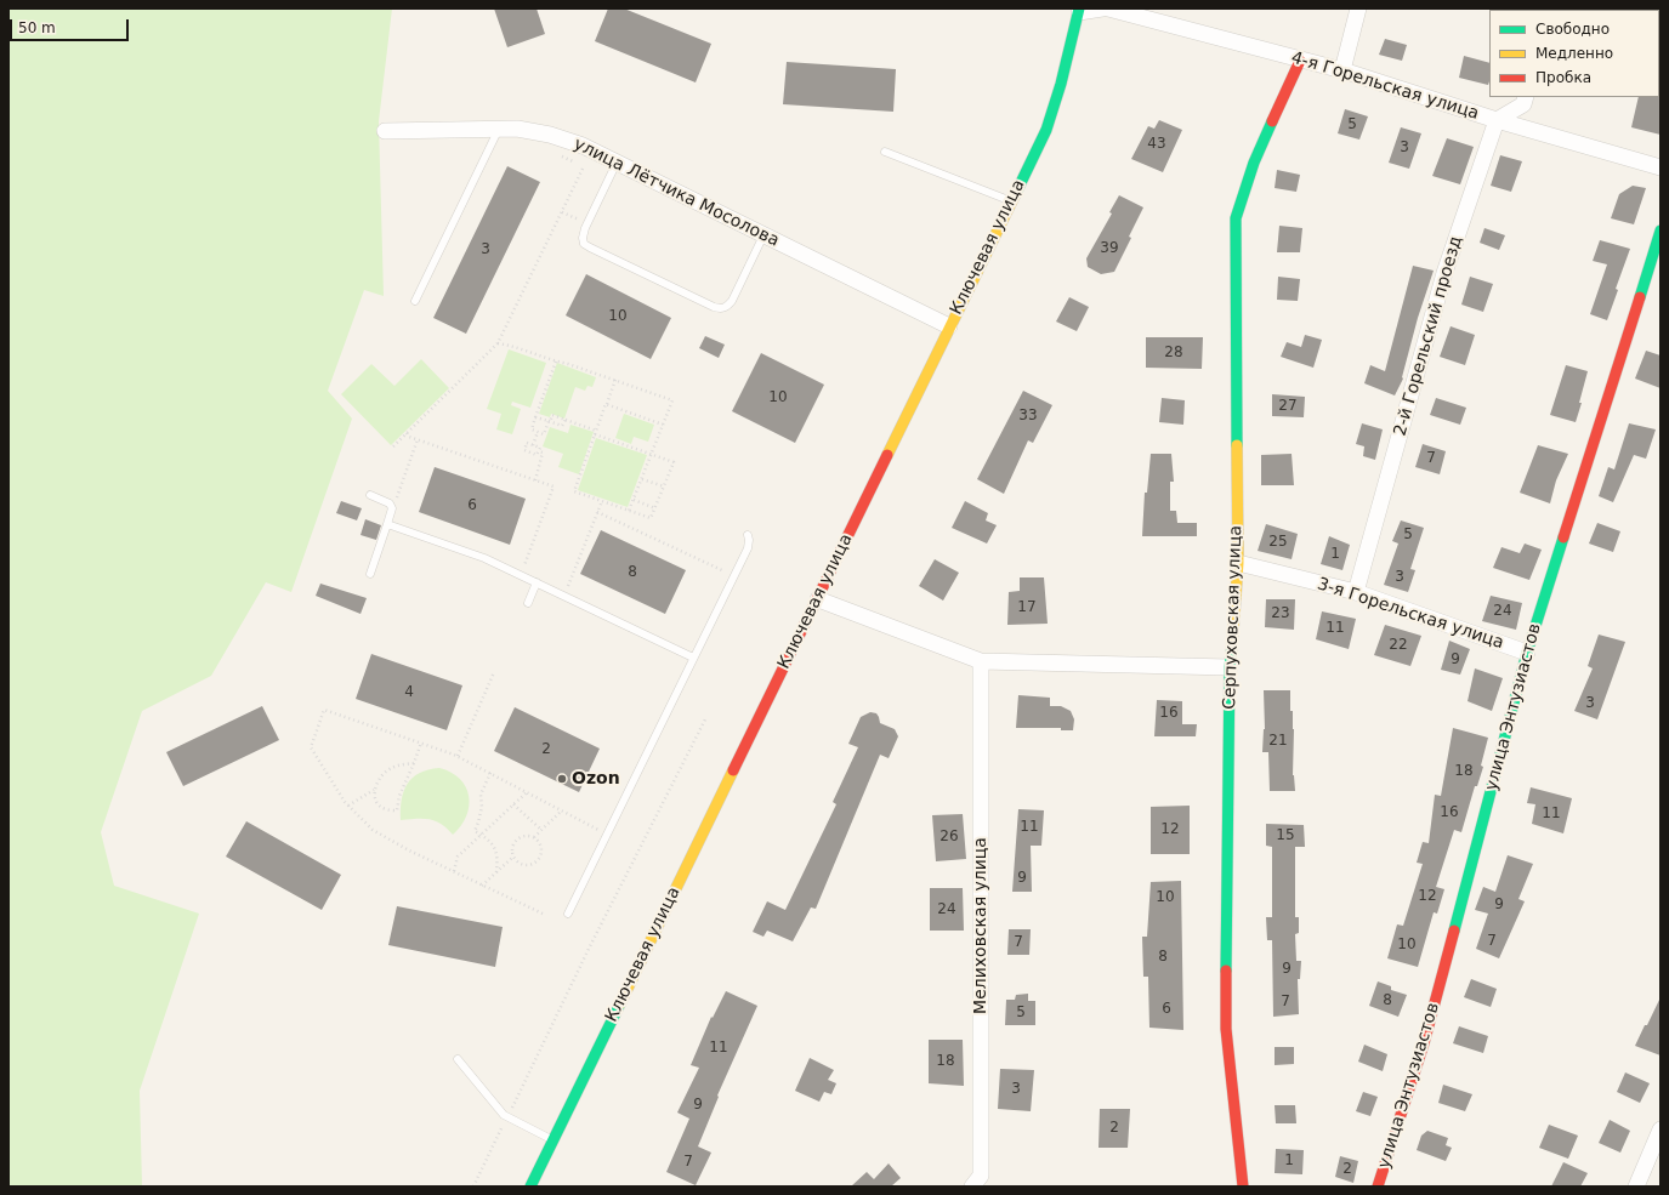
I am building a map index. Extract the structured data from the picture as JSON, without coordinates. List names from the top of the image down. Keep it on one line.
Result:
{"streets":{"street":["4-я Горельская улица","улица Лётчика Мосолова","Ключевая улица","2-й Горельский проезд","3-я Горельская улица","Серпуховская улица","улица Энтузиастов","Мелиховская улица"]},"crossings":[["4-я Горельская улица","2-й Горельский проезд"],["4-я Горельская улица","Серпуховская улица"],["улица Лётчика Мосолова","Ключевая улица"],["2-й Горельский проезд","3-я Горельская улица"],["3-я Горельская улица","Серпуховская улица"],["3-я Горельская улица","улица Энтузиастов"]],"places":["Ozon"],"house_numbers":["5","43","3","39","3","10","28","10","27","33","7","6","5","25","1","8","3","17","24","23","11","22","9","4","3","16","21","2","18","16","11","11","12","15","26","9","12","10","9","24","7","7","10","8","9","8","7","6","5","11","18","3","9","2","1","7","2"],"legend":["Свободно","Медленно","Пробка"],"scale_bar":"50 m"}
